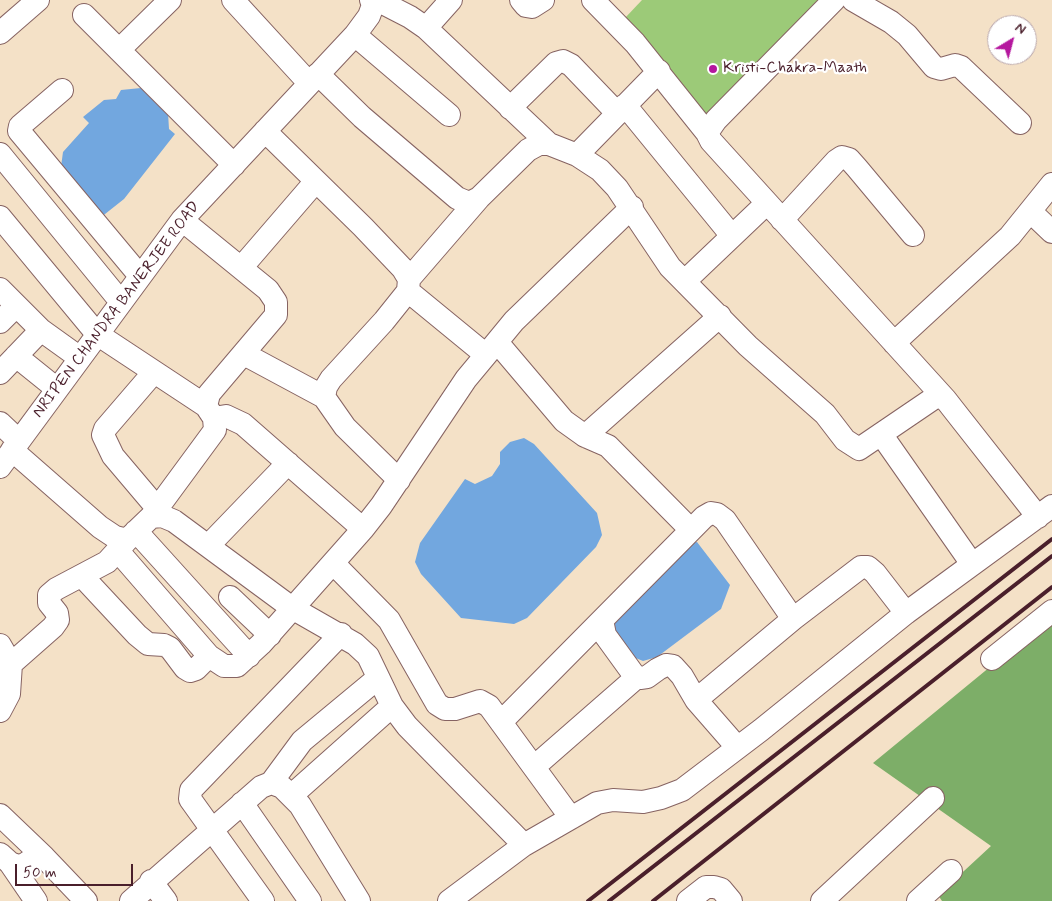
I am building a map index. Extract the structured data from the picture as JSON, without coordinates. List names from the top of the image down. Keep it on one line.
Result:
{"streets":{"street":["NRIPEN CHANDRA BANERJEE ROAD"]},"places":["Kristi-Chakra-Maath"],"scale_bar":"50 m","north":"top right"}
